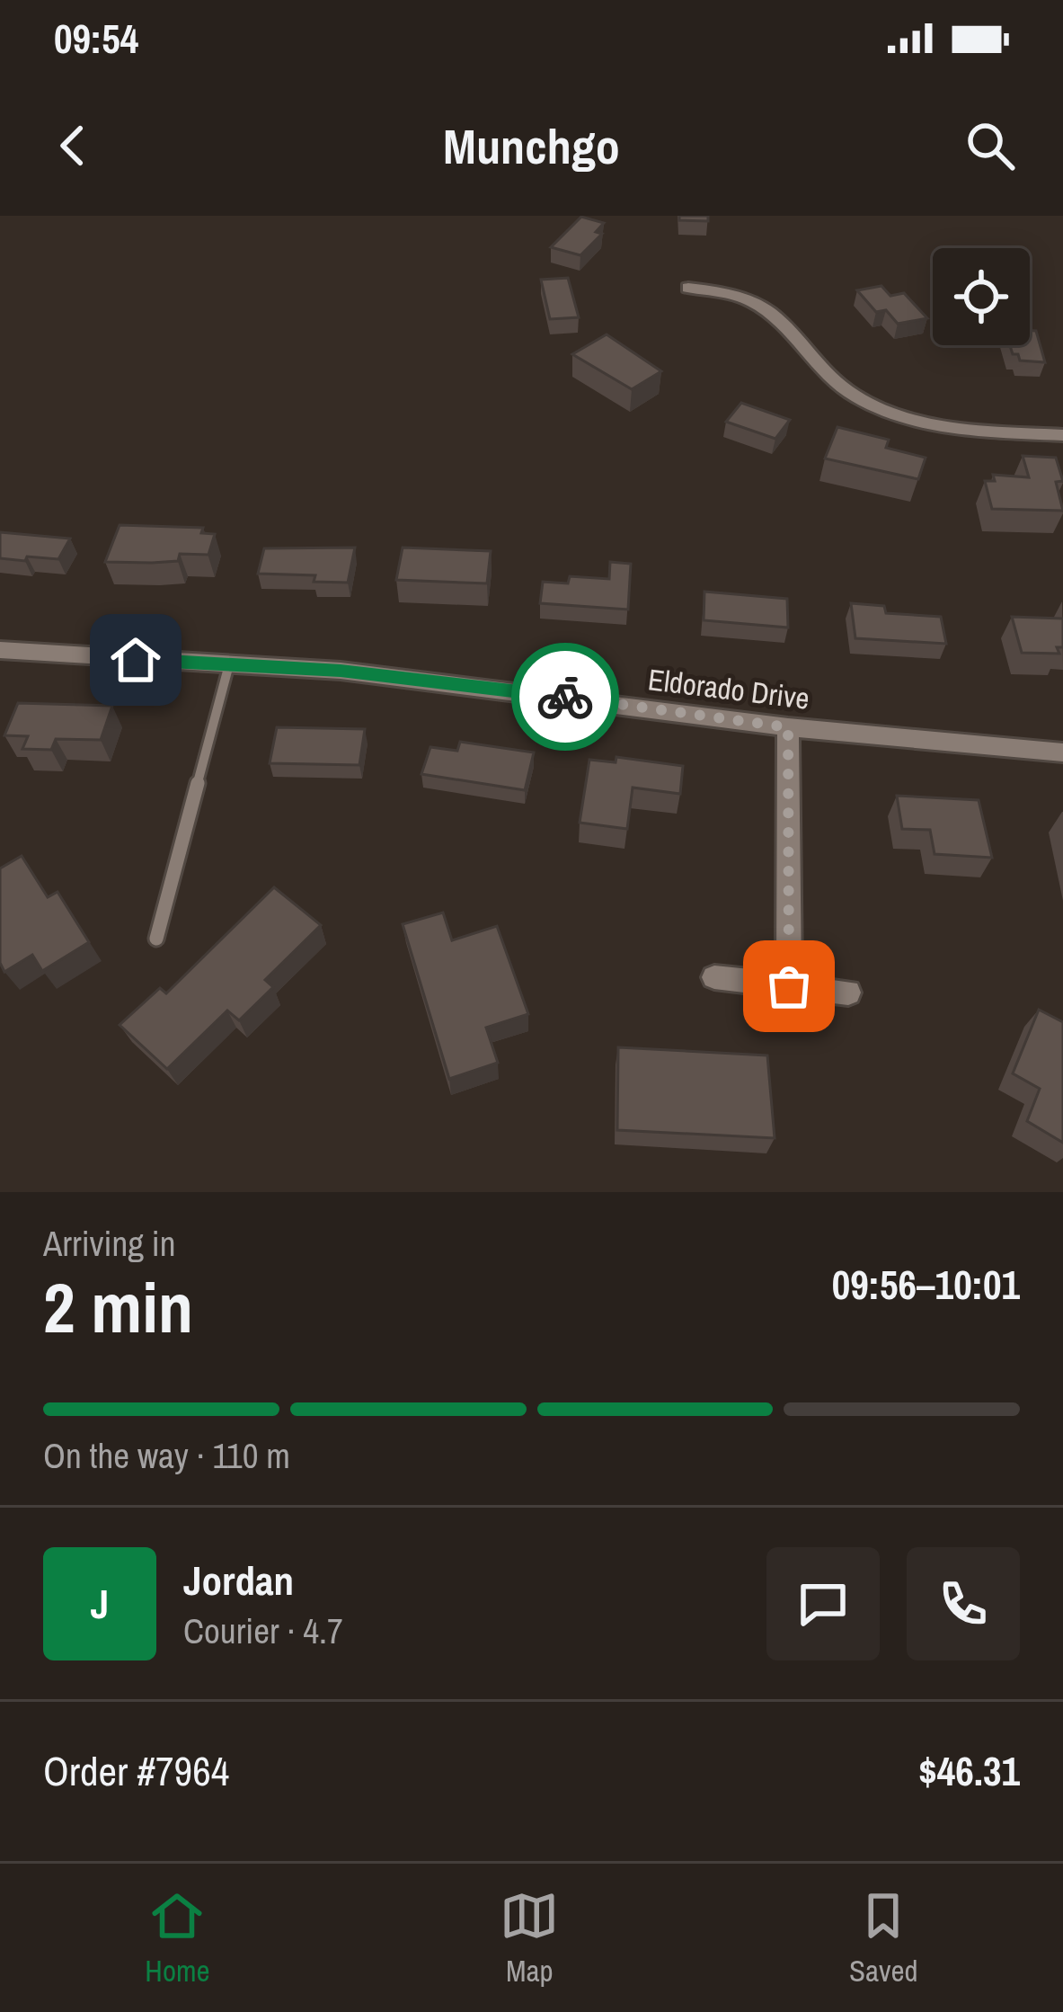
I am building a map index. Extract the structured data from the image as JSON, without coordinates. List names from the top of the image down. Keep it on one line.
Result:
{"streets":{"street":["Eldorado Drive"]},"page":{"status":"09:54","header":"Munchgo","heading":["2 min","Arriving in","09:56–10:01"],"panel":["Jordan","Courier · 4.7","Order #7964","$46.31"],"bar":"On the way · 110 m","round":"J","tabs":["Home","Map","Saved"]}}
